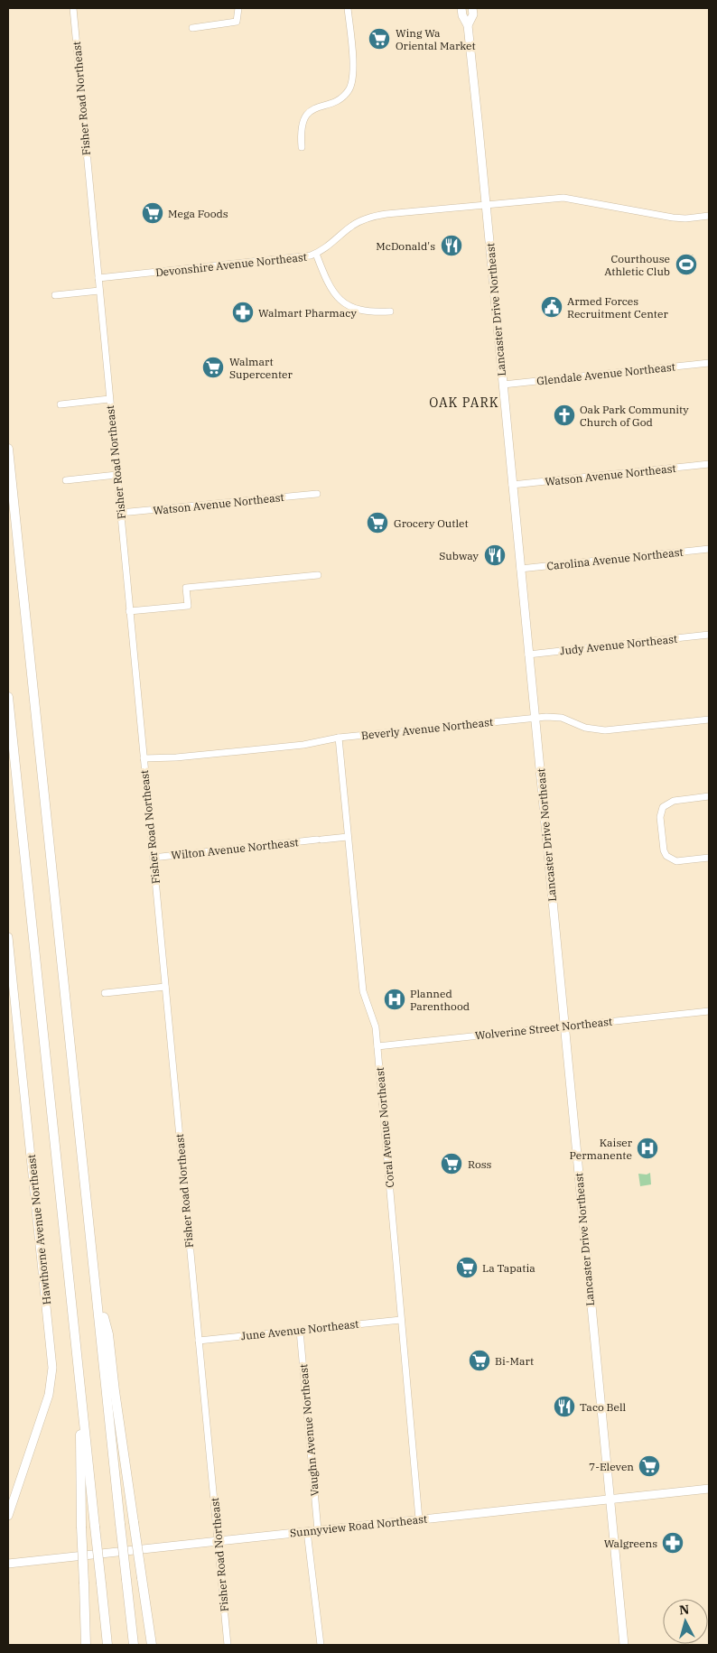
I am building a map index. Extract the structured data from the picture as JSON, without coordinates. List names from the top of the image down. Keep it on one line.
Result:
{"streets":{"main road":["Lancaster Drive Northeast","Hawthorne Avenue Northeast","Sunnyview Road Northeast"],"street":["Fisher Road Northeast","Devonshire Avenue Northeast","Glendale Avenue Northeast","Watson Avenue Northeast","Carolina Avenue Northeast","Judy Avenue Northeast","Beverly Avenue Northeast","Wilton Avenue Northeast","Wolverine Street Northeast","Coral Avenue Northeast","June Avenue Northeast","Vaughn Avenue Northeast"]},"crossings":[["Fisher Road Northeast","Devonshire Avenue Northeast"],["Fisher Road Northeast","Watson Avenue Northeast"],["Fisher Road Northeast","Beverly Avenue Northeast"],["Fisher Road Northeast","Wilton Avenue Northeast"],["Fisher Road Northeast","June Avenue Northeast"],["Fisher Road Northeast","Sunnyview Road Northeast"],["Devonshire Avenue Northeast","Lancaster Drive Northeast"],["Lancaster Drive Northeast","Glendale Avenue Northeast"],["Lancaster Drive Northeast","Watson Avenue Northeast"],["Lancaster Drive Northeast","Carolina Avenue Northeast"],["Lancaster Drive Northeast","Judy Avenue Northeast"],["Lancaster Drive Northeast","Beverly Avenue Northeast"],["Lancaster Drive Northeast","Wolverine Street Northeast"],["Lancaster Drive Northeast","Sunnyview Road Northeast"],["Beverly Avenue Northeast","Coral Avenue Northeast"],["Wilton Avenue Northeast","Coral Avenue Northeast"],["Wolverine Street Northeast","Coral Avenue Northeast"],["Coral Avenue Northeast","June Avenue Northeast"],["Coral Avenue Northeast","Sunnyview Road Northeast"],["June Avenue Northeast","Vaughn Avenue Northeast"],["Vaughn Avenue Northeast","Sunnyview Road Northeast"]],"districts":["OAK PARK"],"places":{"supermarket":["Wing Wa Oriental Market","Mega Foods","Walmart Supercenter","Grocery Outlet","Ross","La Tapatia","Bi-Mart","7-Eleven"],"restaurant":["McDonald's","Subway","Taco Bell"],"sports":["Courthouse Athletic Club"],"public building":["Armed Forces Recruitment Center"],"pharmacy":["Walmart Pharmacy","Walgreens"],"church":["Oak Park Community Church of God"],"hospital":["Planned Parenthood","Kaiser Permanente"]},"north":"top"}
